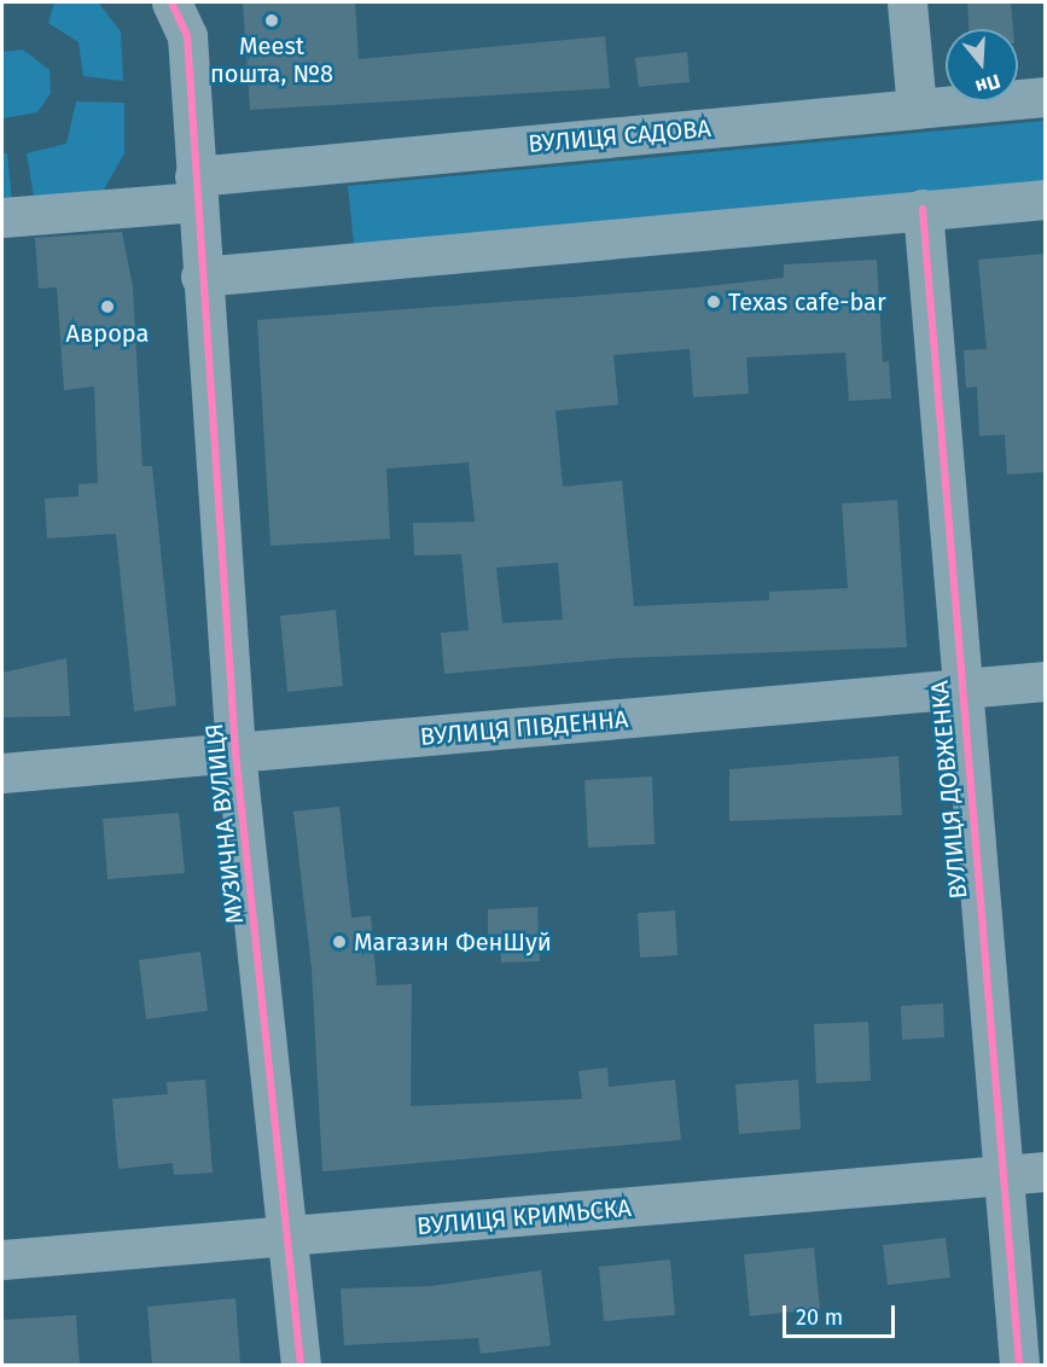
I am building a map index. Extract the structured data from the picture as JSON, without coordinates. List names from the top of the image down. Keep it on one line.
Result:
{"streets":{"street":["ВУЛИЦЯ САДОВА","ВУЛИЦЯ ПІВДЕННА","ВУЛИЦЯ ДОВЖЕНКА","МУЗИЧНА ВУЛИЦЯ","ВУЛИЦЯ КРИМЬСКА"]},"crossings":[["ВУЛИЦЯ САДОВА","МУЗИЧНА ВУЛИЦЯ"],["ВУЛИЦЯ ПІВДЕННА","ВУЛИЦЯ ДОВЖЕНКА"],["ВУЛИЦЯ ПІВДЕННА","МУЗИЧНА ВУЛИЦЯ"],["ВУЛИЦЯ ДОВЖЕНКА","ВУЛИЦЯ КРИМЬСКА"],["МУЗИЧНА ВУЛИЦЯ","ВУЛИЦЯ КРИМЬСКА"]],"places":["Meest пошта, №8","Texas cafe-bar","Аврора","Магазин ФенШуй"],"scale_bar":"20 m","north":"bottom"}
